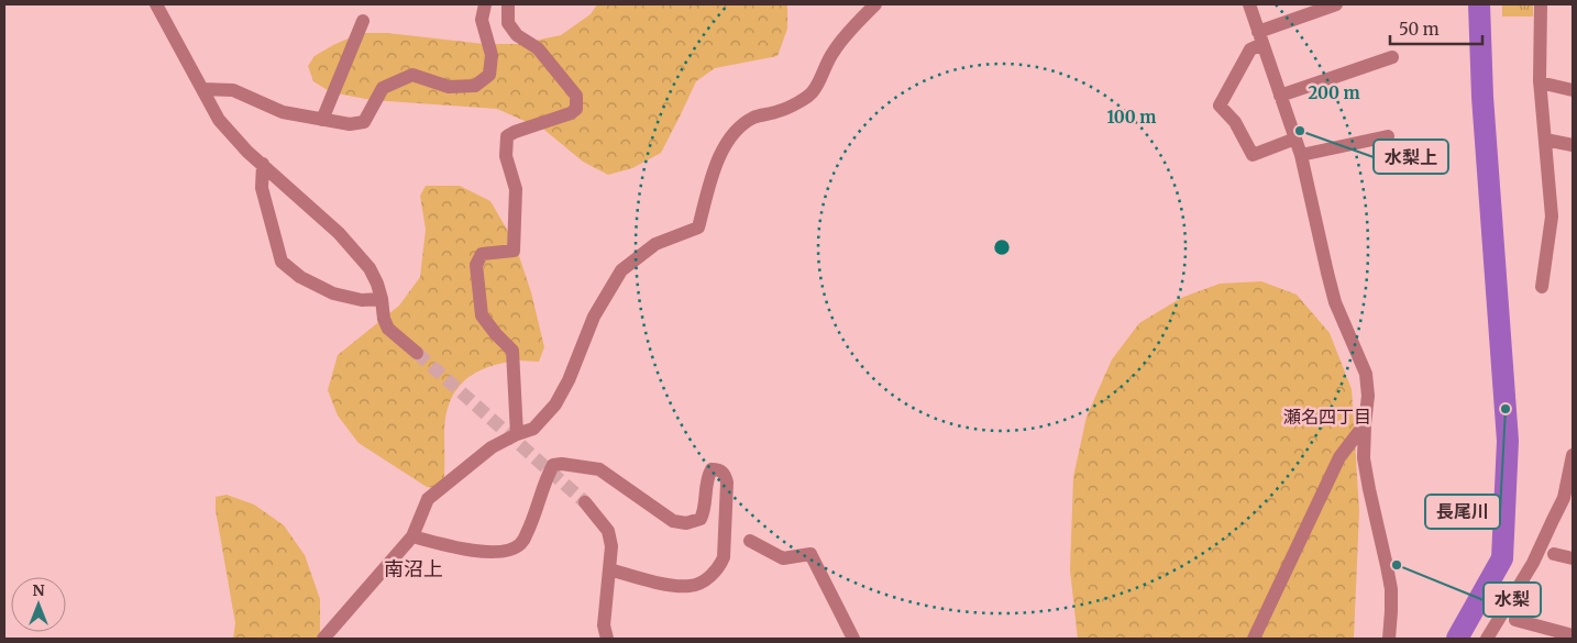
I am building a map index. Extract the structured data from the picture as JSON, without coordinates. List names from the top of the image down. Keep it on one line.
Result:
{"districts":["瀬名四丁目","南沼上"],"places":["水梨上","長尾川","水梨"],"scale_bar":"50 m","north":"top","rings":["200 m","100 m"]}
